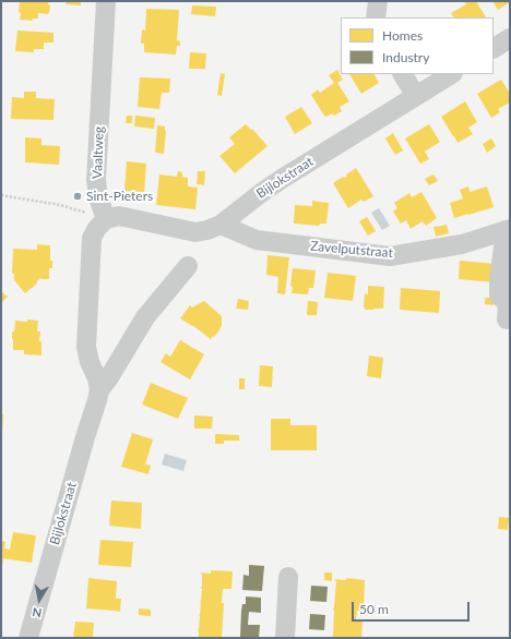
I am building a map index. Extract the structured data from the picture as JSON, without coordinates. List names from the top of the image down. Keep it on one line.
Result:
{"streets":{"street":["Vaaltweg","Bijlokstraat","Zavelputstraat"]},"crossings":[["Vaaltweg","Bijlokstraat"],["Bijlokstraat","Zavelputstraat"]],"places":["Sint-Pieters"],"legend":["Homes","Industry"],"scale_bar":"50 m","north":"bottom"}
